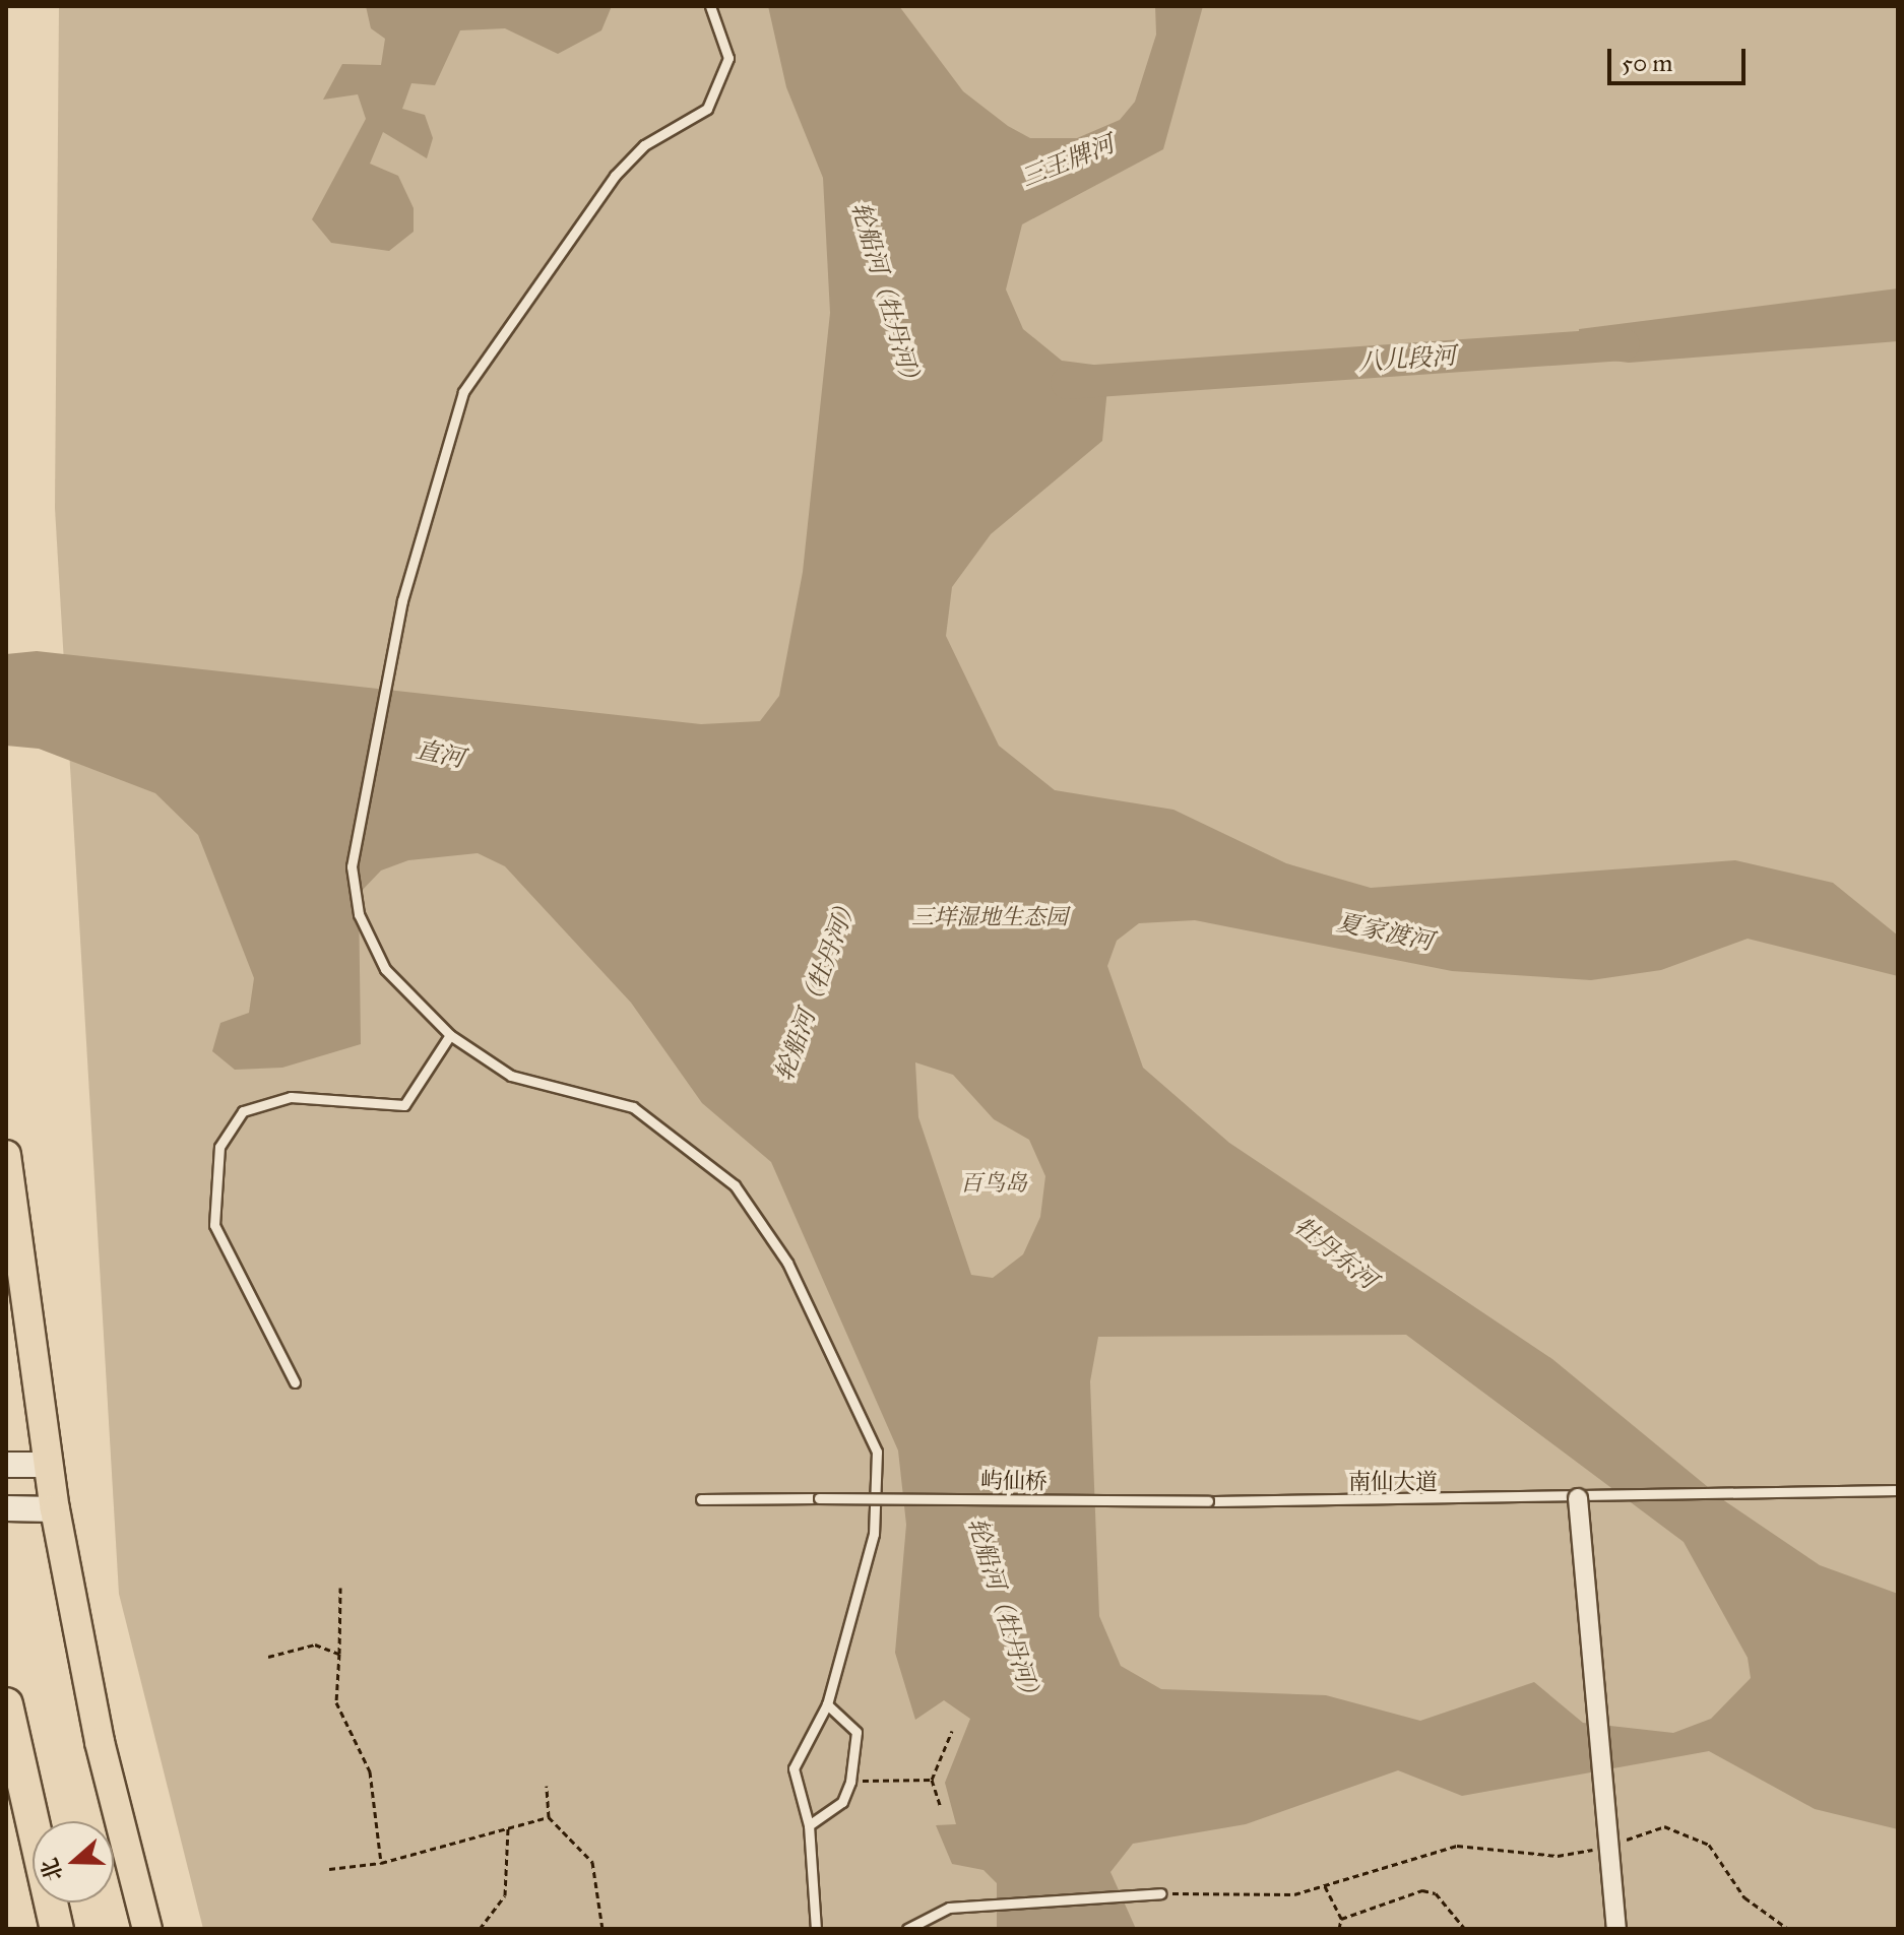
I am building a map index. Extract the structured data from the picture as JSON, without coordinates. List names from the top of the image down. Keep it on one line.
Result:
{"streets":{"lane":["屿仙桥","南仙大道"]},"crossings":[["屿仙桥","南仙大道"]],"water":["三王牌河","轮船河（牡丹河）","八儿段河","直河","夏家渡河","牡丹东河"],"parks":["三垟湿地生态园","百鸟岛"],"scale_bar":"50 m","north":"left"}
